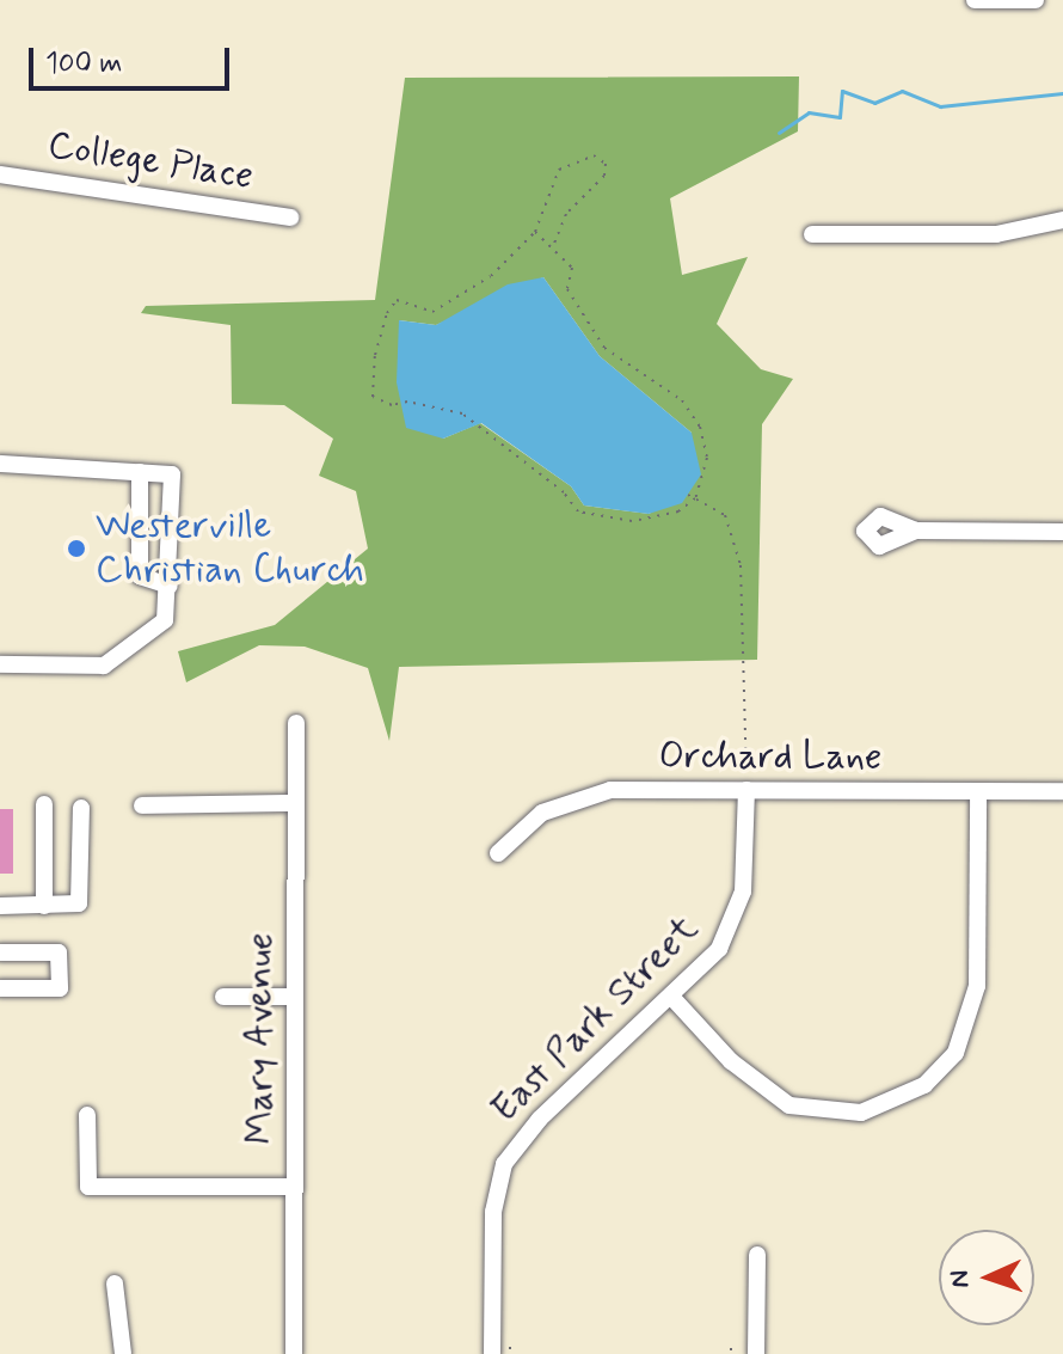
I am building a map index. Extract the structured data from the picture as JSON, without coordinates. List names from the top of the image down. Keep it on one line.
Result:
{"streets":{"street":["College Place","Orchard Lane","East Park Street","Mary Avenue"]},"crossings":[["Orchard Lane","East Park Street"]],"places":["Westerville Christian Church"],"scale_bar":"100 m","north":"left"}
